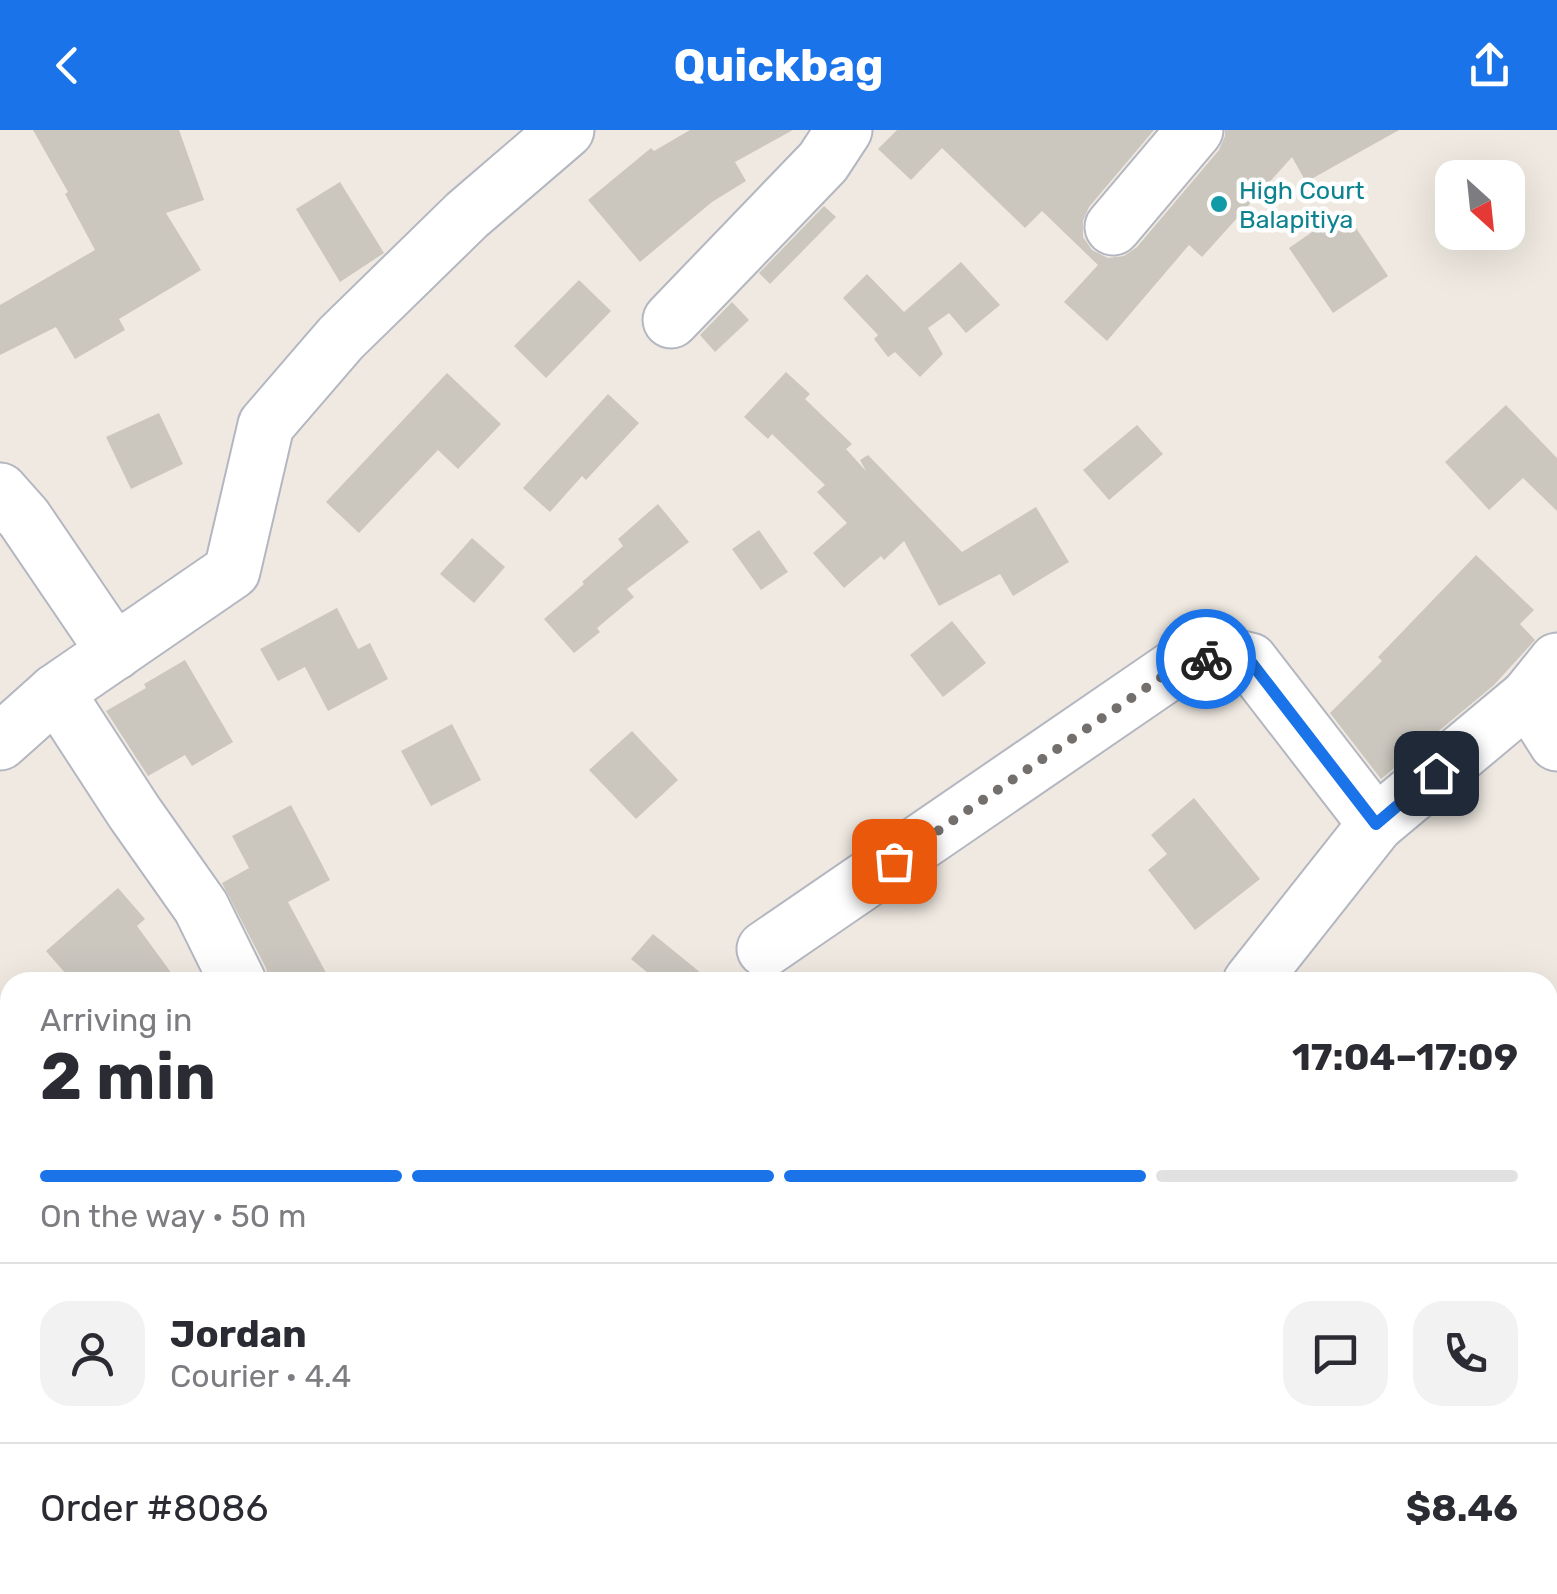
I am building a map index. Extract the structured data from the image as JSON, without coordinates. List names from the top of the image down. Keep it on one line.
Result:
{"places":["High Court Balapitiya"],"north":"bottom right","page":{"header":"Quickbag","heading":["2 min","Arriving in","17:04–17:09"],"panel":["Jordan","Courier · 4.4","Order #8086","$8.46"],"bar":"On the way · 50 m"}}
